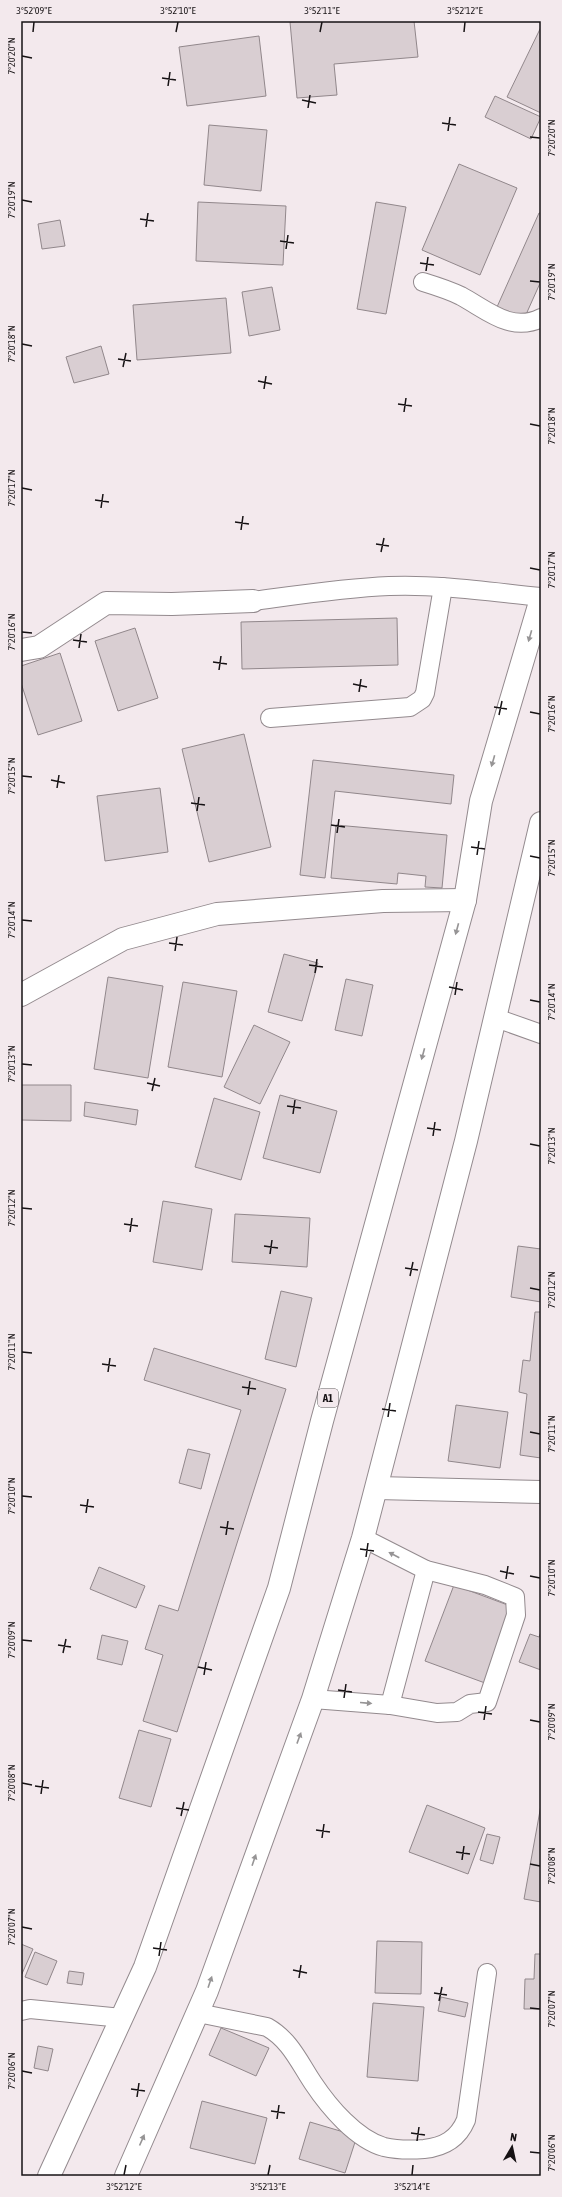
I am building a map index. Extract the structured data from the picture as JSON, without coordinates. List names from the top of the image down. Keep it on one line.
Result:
{"streets":{"main road":["A1"]},"north":"top","coordinates":["3°52'09\"E","3°52'10\"E","3°52'11\"E","3°52'12\"E","7°20'20\"N","7°20'19\"N","7°20'18\"N","7°20'17\"N","7°20'16\"N","7°20'15\"N","7°20'14\"N","7°20'13\"N","7°20'12\"N","7°20'11\"N","7°20'10\"N","7°20'09\"N","7°20'08\"N","7°20'07\"N","7°20'06\"N","3°52'13\"E","3°52'14\"E"]}
